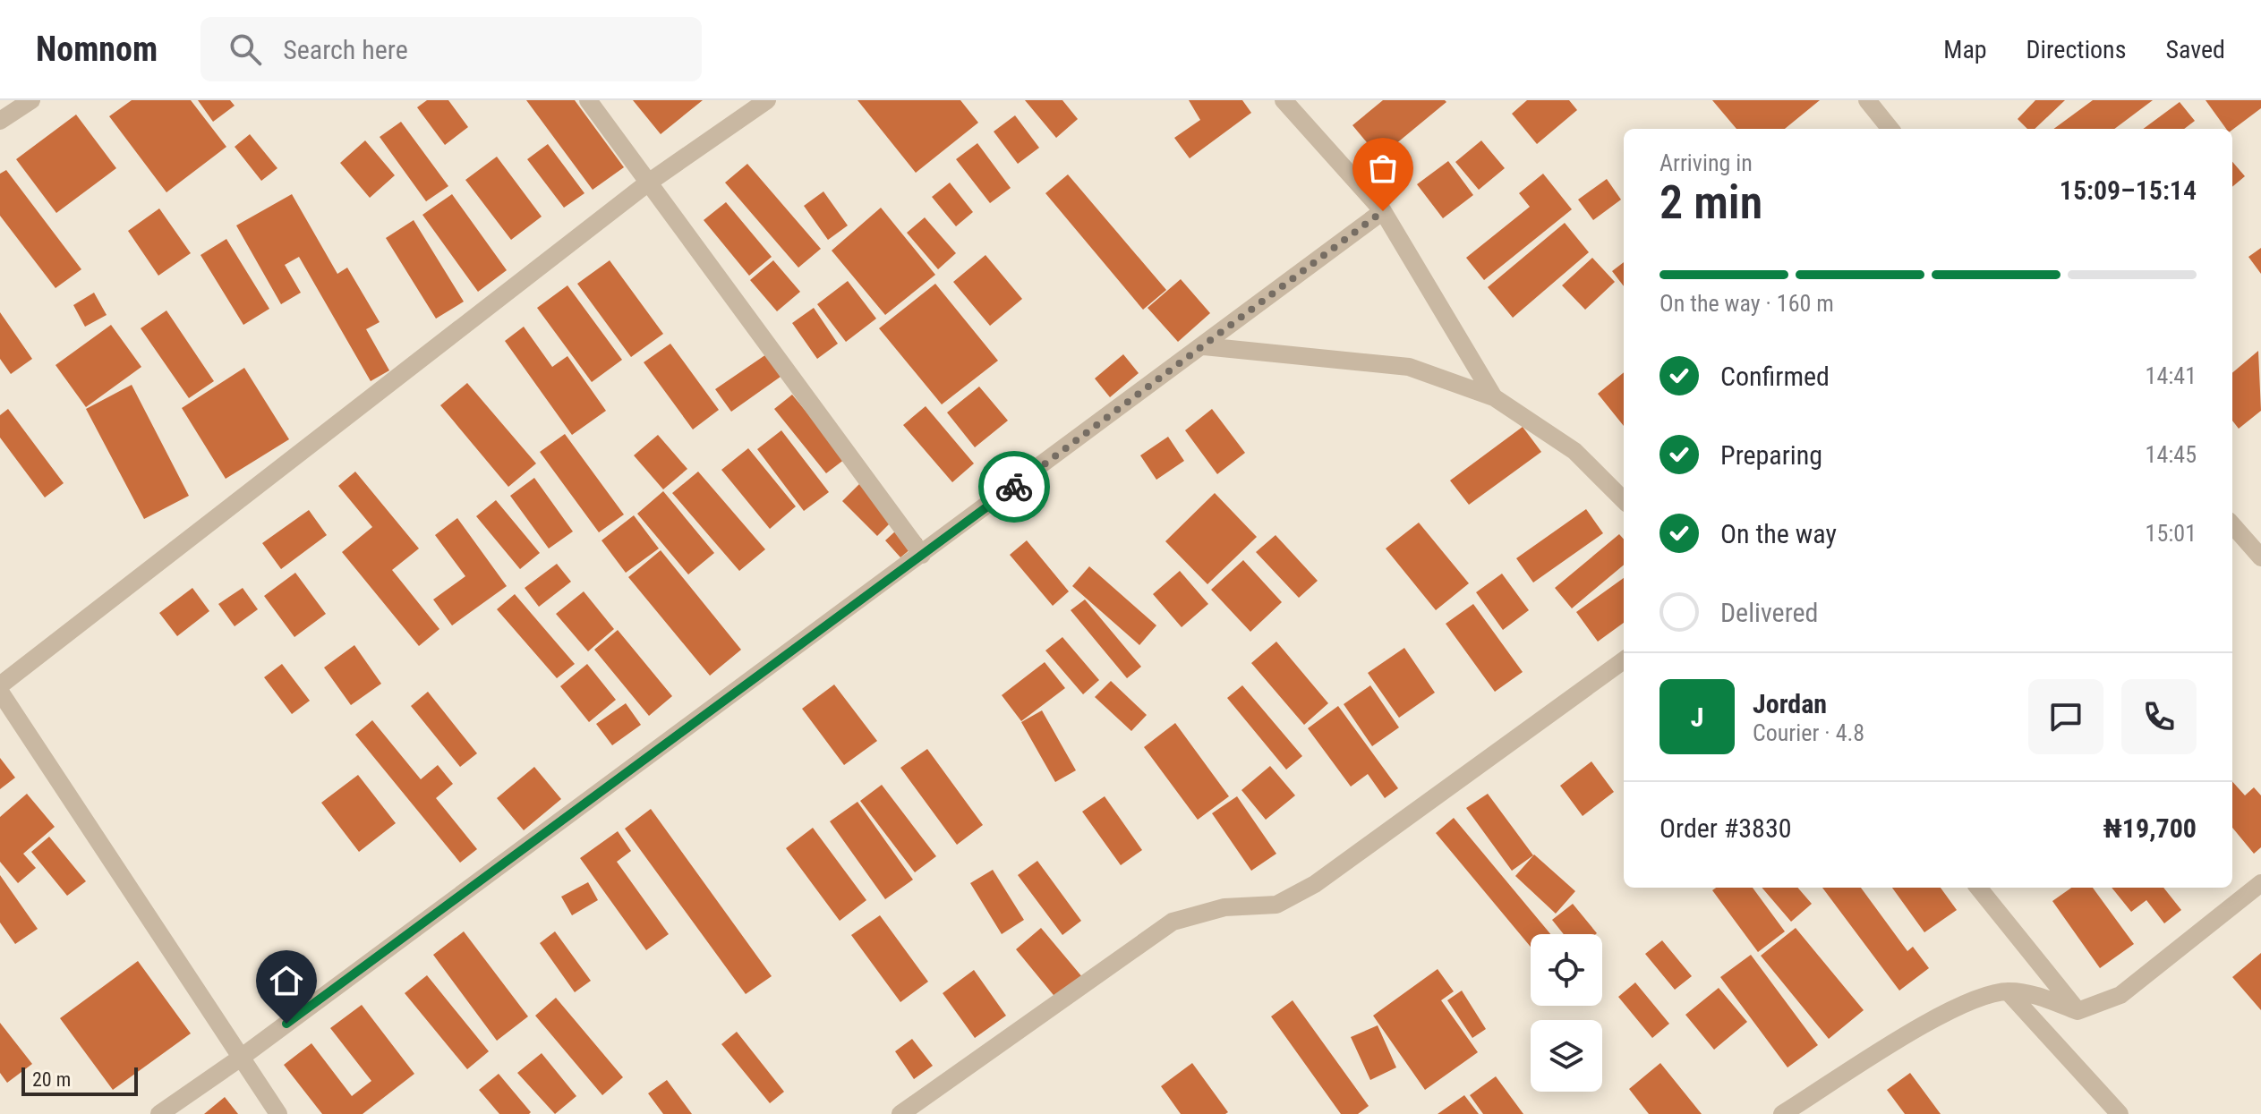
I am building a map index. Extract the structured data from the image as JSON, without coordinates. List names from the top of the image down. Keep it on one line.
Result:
{"scale_bar":"20 m","page":{"header":"Nomnom","search":"Search here","nav":["Map","Directions","Saved"],"heading":["2 min","Arriving in","15:09–15:14"],"panel":["Jordan","Courier · 4.8","Order #3830","₦19,700"],"bar":"On the way · 160 m","list":[["Confirmed","14:41"],["Preparing","14:45"],["On the way","15:01"],"Delivered"],"round":"J","scale":"20 m"}}
